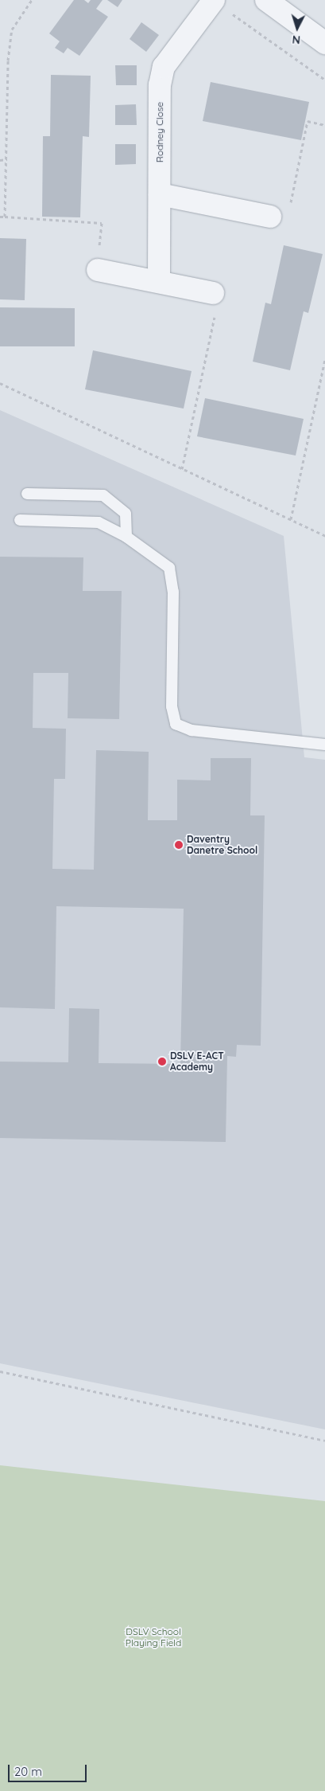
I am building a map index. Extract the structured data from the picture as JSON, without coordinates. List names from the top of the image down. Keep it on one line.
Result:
{"streets":{"street":["Rodney Close"]},"parks":["DSLV School Playing Field"],"places":["Daventry Danetre School","DSLV E-ACT Academy"],"scale_bar":"20 m","north":"bottom"}
